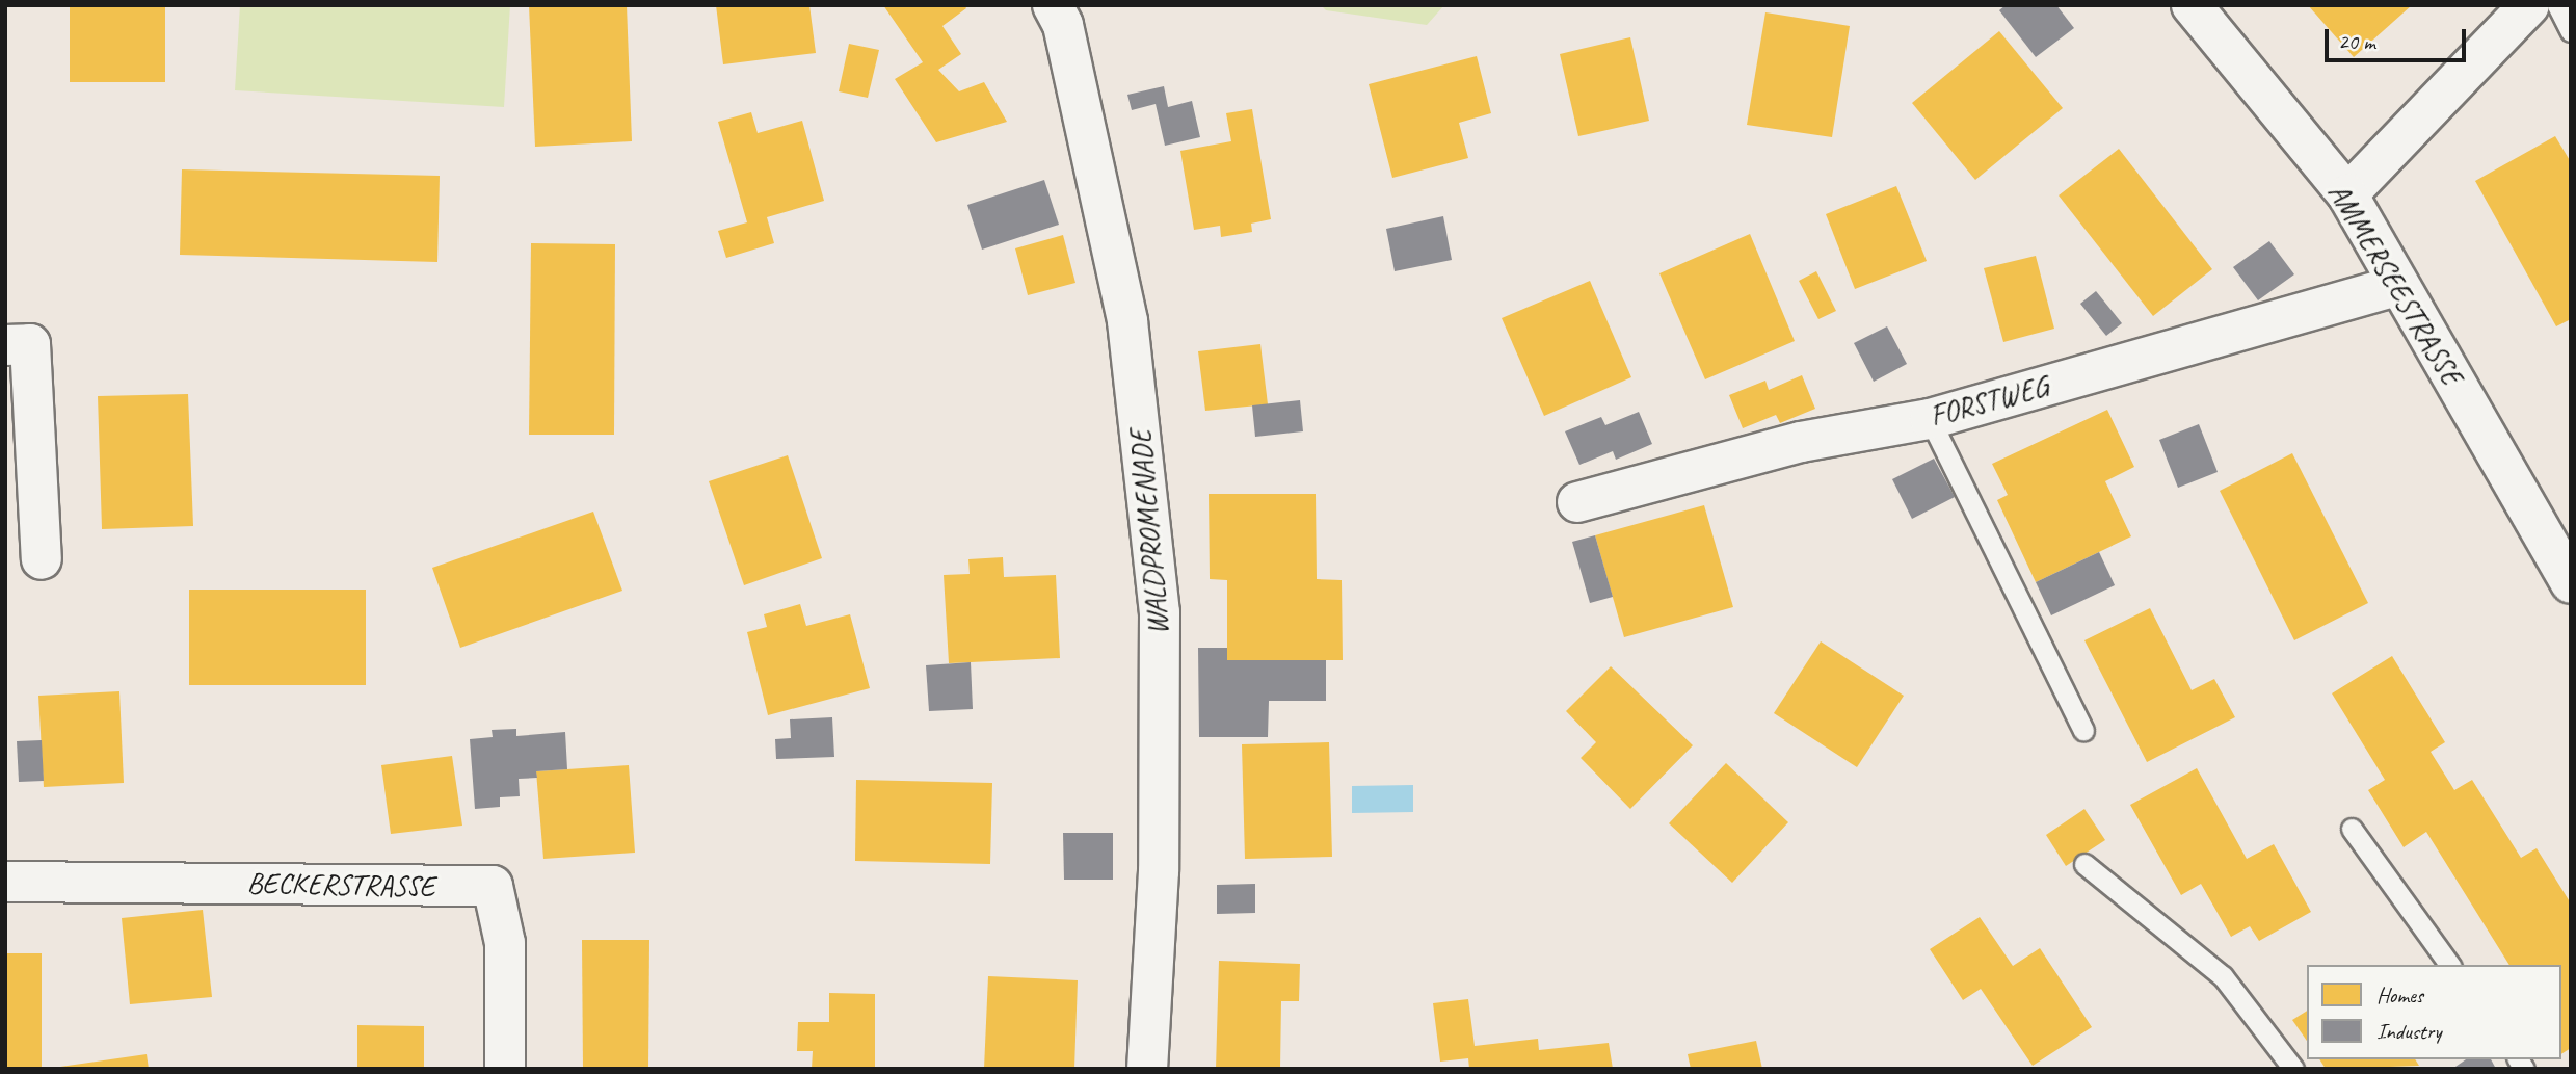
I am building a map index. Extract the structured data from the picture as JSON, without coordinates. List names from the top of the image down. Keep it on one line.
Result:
{"streets":{"street":["AMMERSEESTRASSE","FORSTWEG","WALDPROMENADE","BECKERSTRASSE"]},"crossings":[["AMMERSEESTRASSE","FORSTWEG"]],"legend":["Homes","Industry"],"scale_bar":"20 m"}
